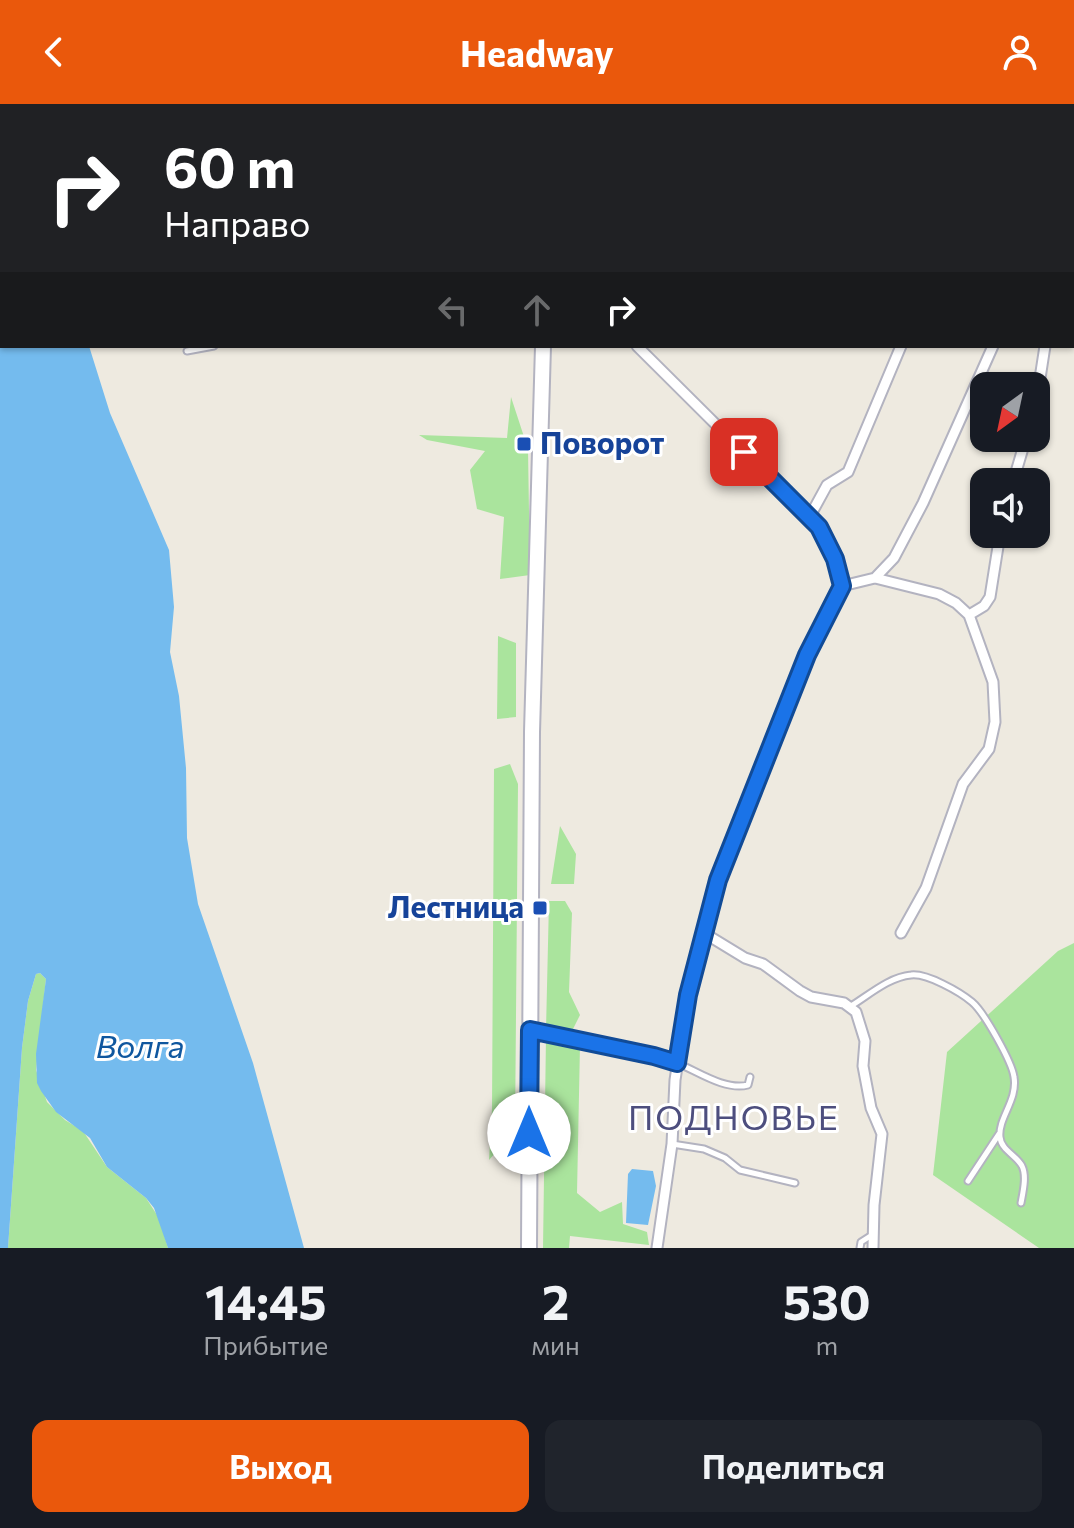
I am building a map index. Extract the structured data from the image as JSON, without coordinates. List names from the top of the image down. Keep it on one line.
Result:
{"districts":["ПОДНОВЬЕ"],"water":["Волга"],"places":{"transit":["Поворот","Лестница"]},"north":"bottom left","page":{"header":"Headway","turn":["60 m","Направо"],"eta":["14:45","Прибытие","2","мин","530","m"],"buttons":["Выход","Поделиться"]}}
